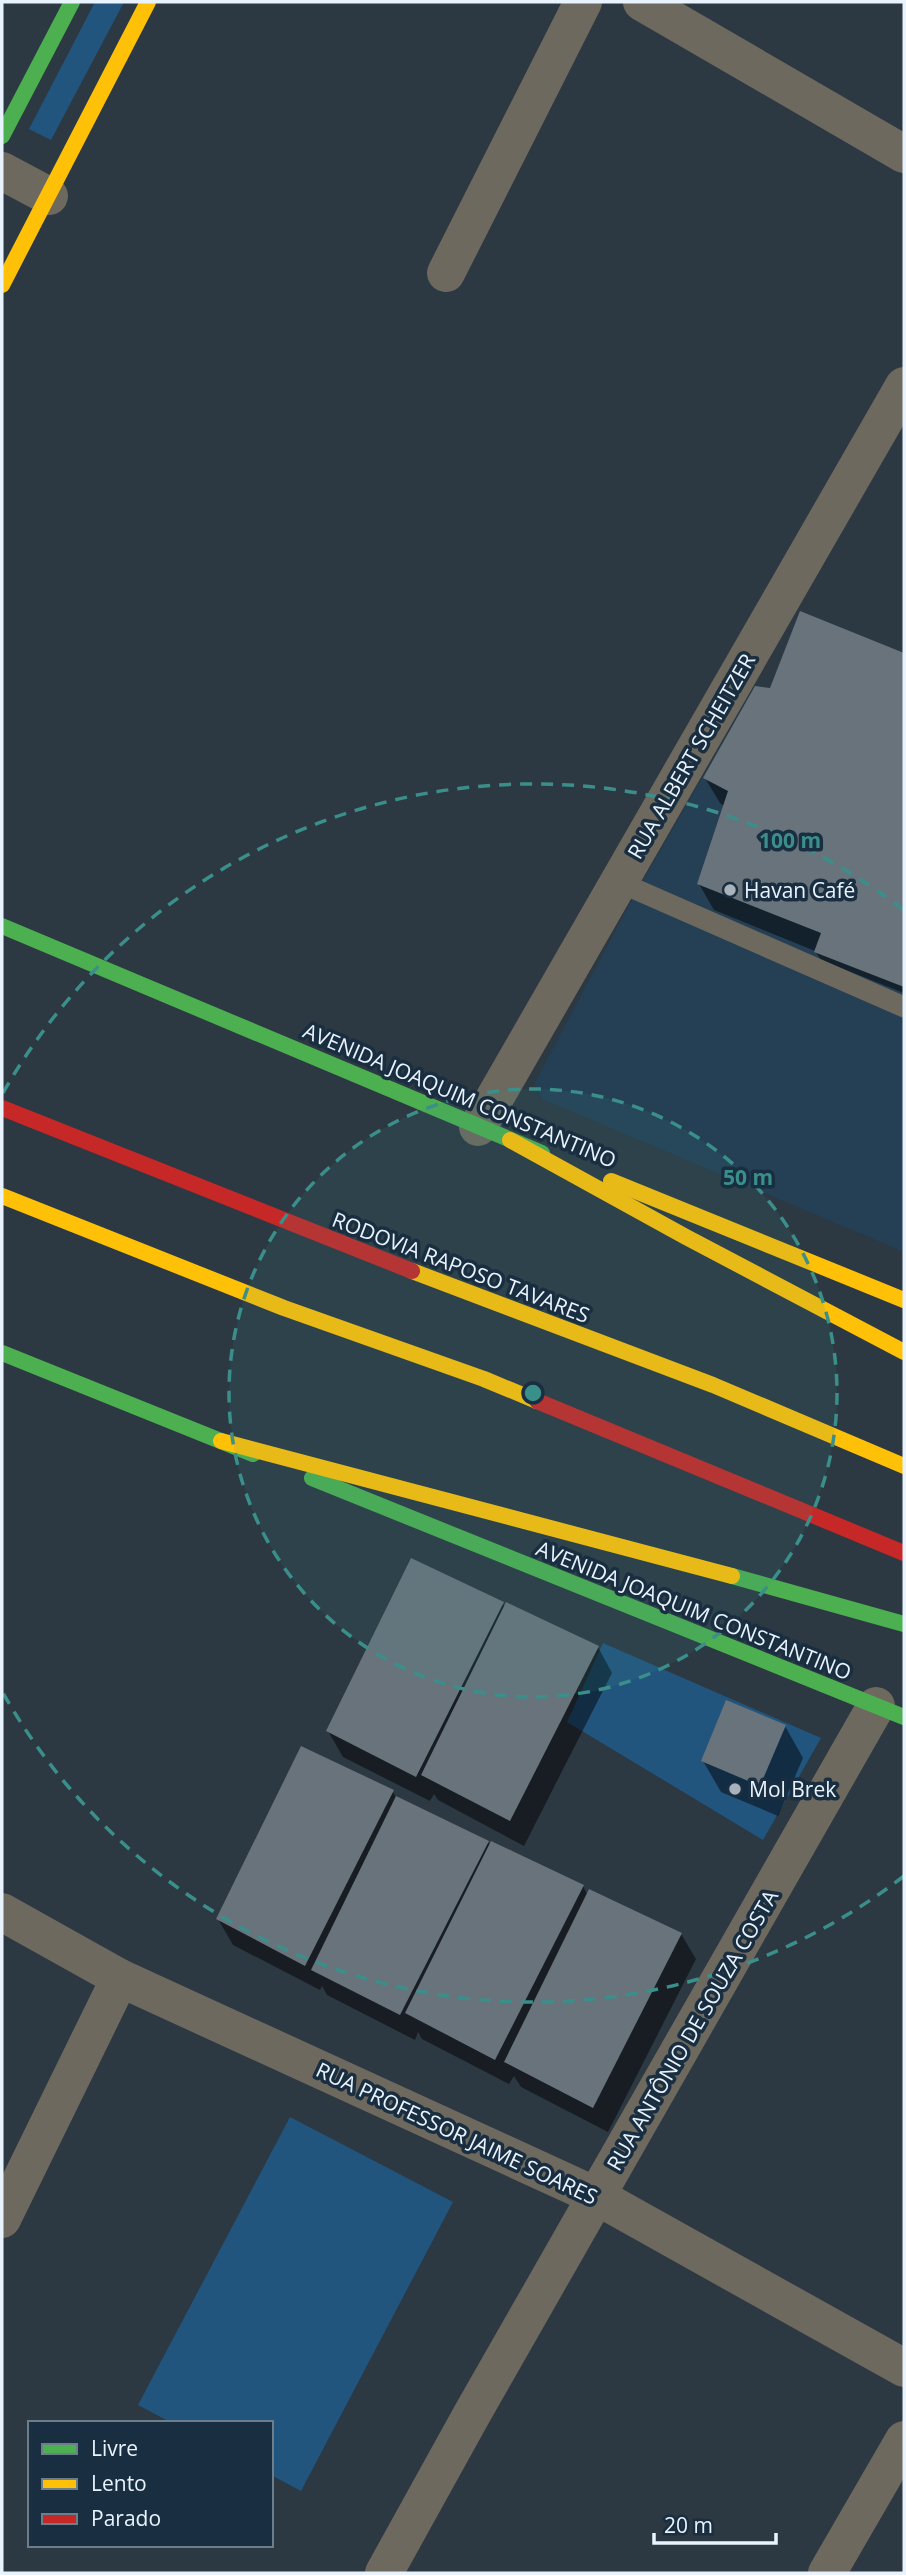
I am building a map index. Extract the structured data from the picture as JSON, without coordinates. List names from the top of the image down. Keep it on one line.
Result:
{"streets":{"main road":["AVENIDA JOAQUIM CONSTANTINO","RODOVIA RAPOSO TAVARES"],"street":["RUA ALBERT SCHEITZER","RUA ANTÔNIO DE SOUZA COSTA","RUA PROFESSOR JAIME SOARES"]},"crossings":[["RUA ALBERT SCHEITZER","AVENIDA JOAQUIM CONSTANTINO"],["AVENIDA JOAQUIM CONSTANTINO","RUA ANTÔNIO DE SOUZA COSTA"],["RUA ANTÔNIO DE SOUZA COSTA","RUA PROFESSOR JAIME SOARES"]],"places":["Havan Café","Mol Brek"],"legend":["Livre","Lento","Parado"],"scale_bar":"20 m","rings":["100 m","50 m"]}
